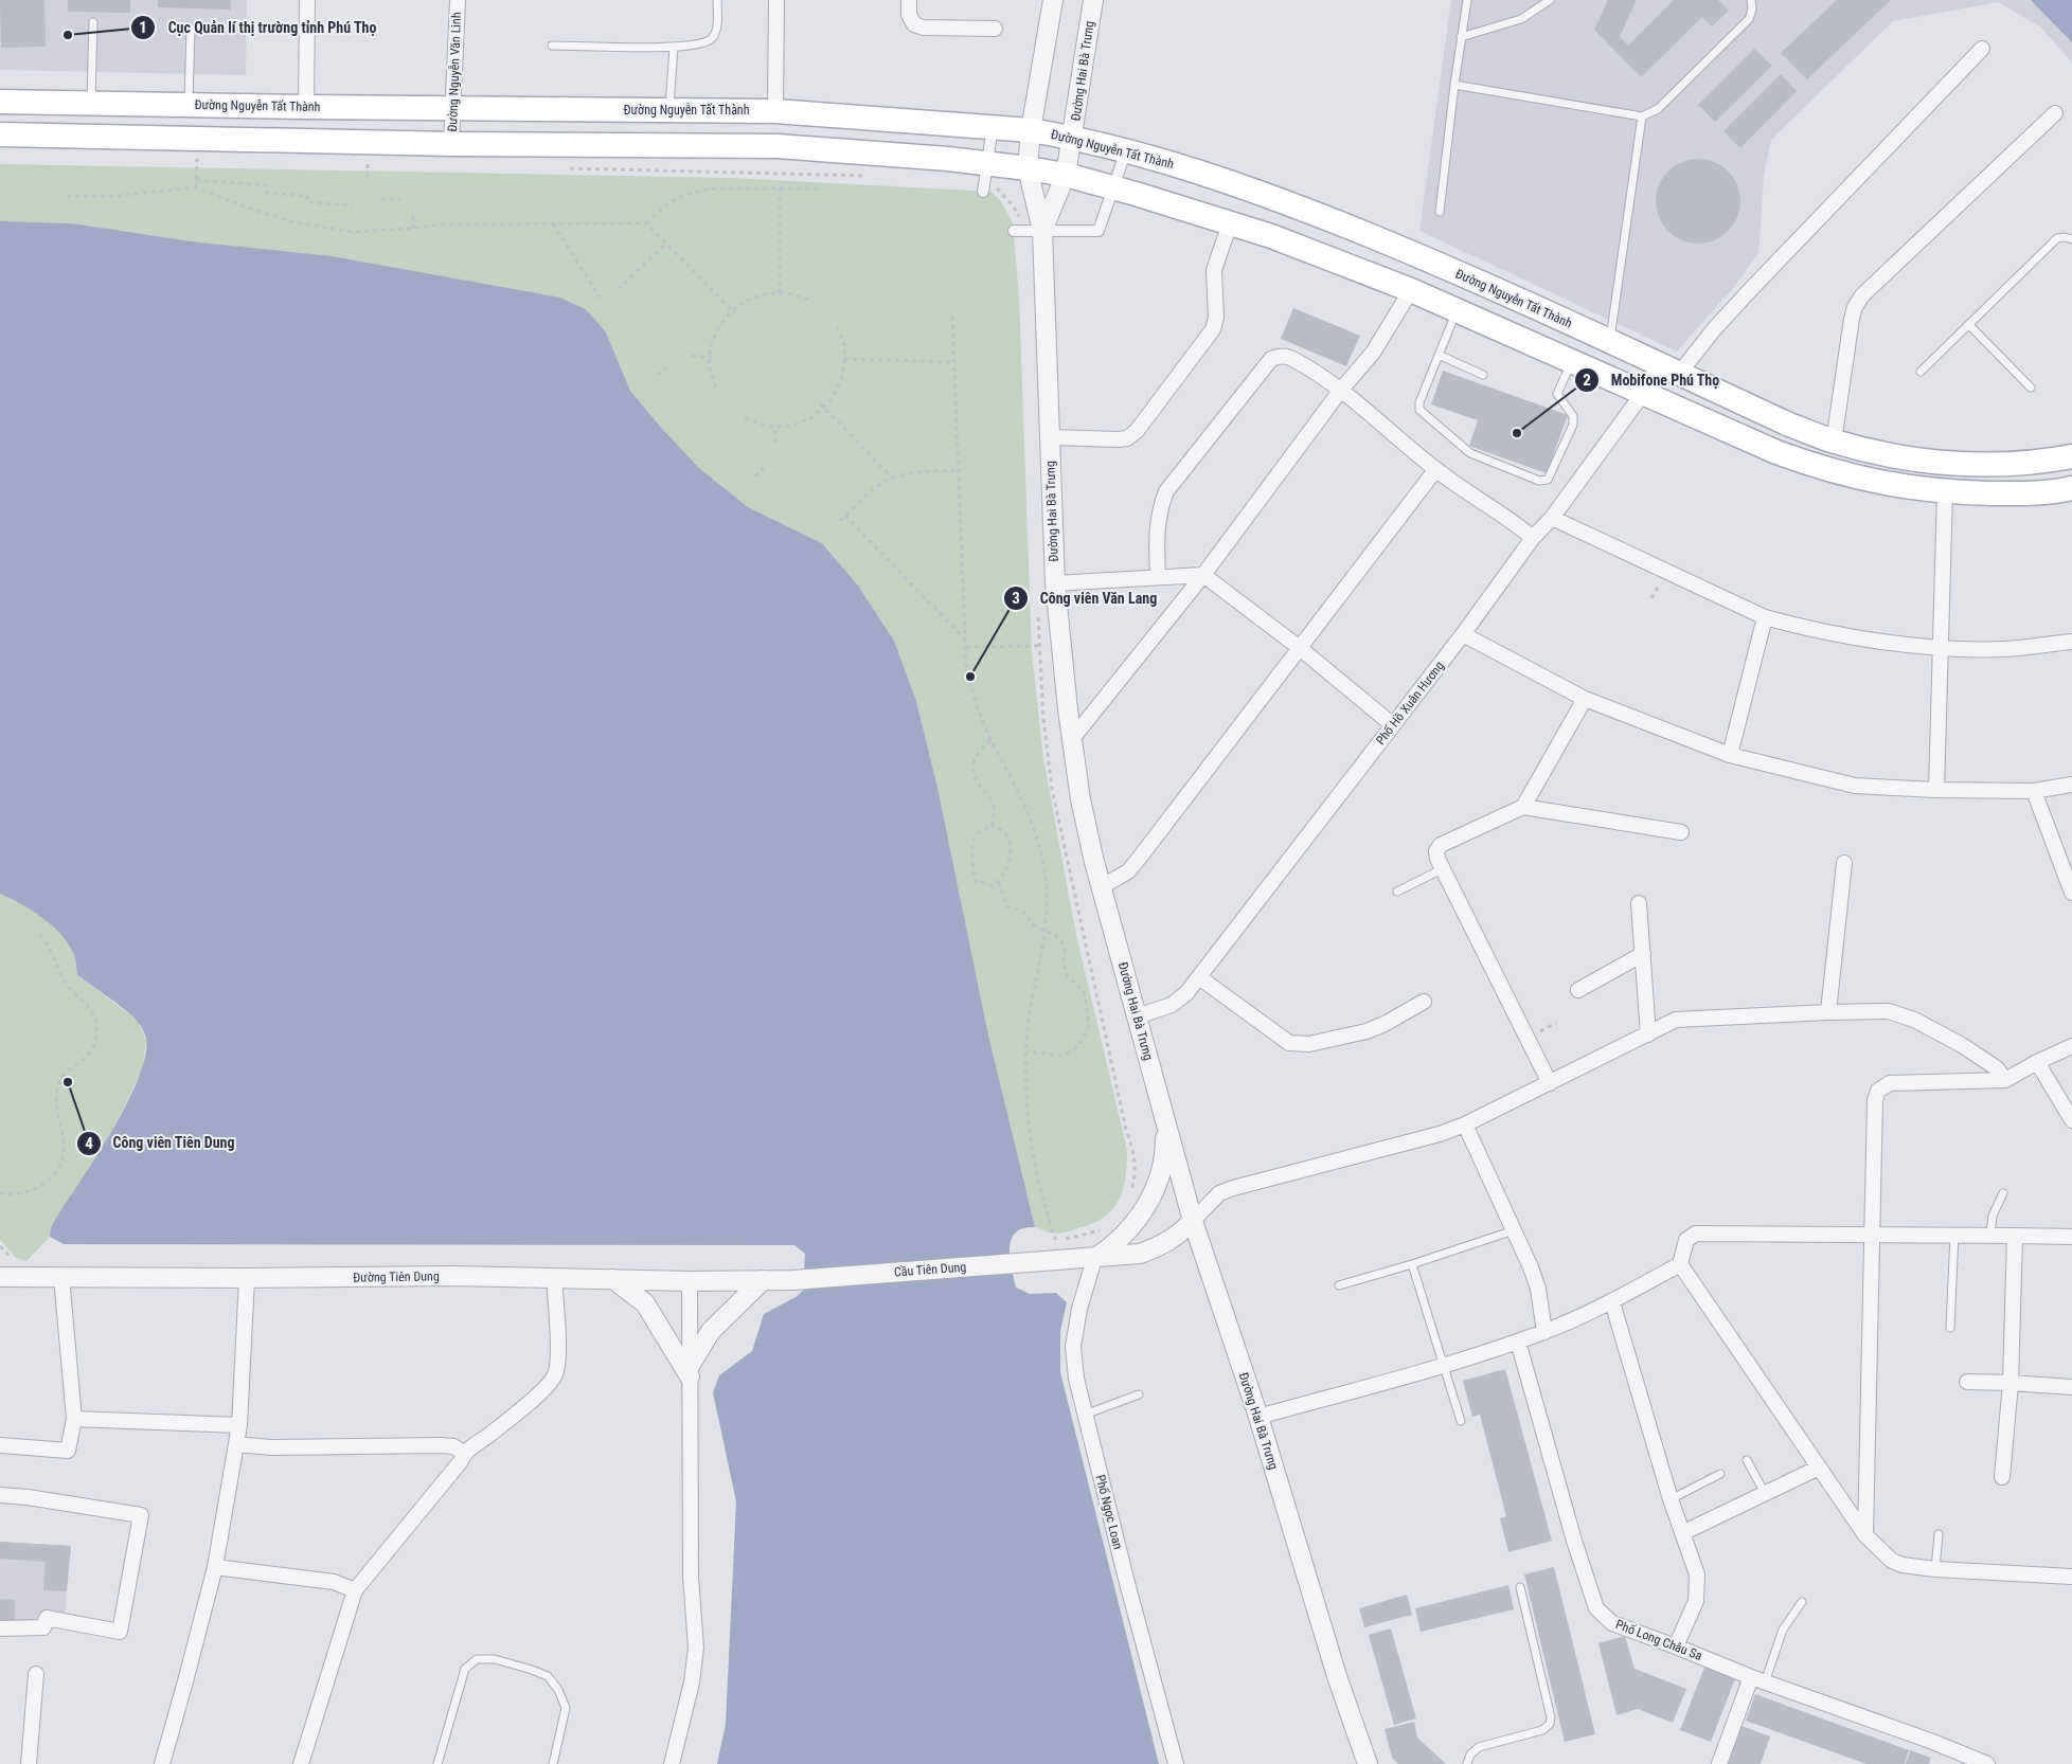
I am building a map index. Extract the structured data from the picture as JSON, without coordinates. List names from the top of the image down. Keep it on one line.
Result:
{"streets":{"main road":["Đường Nguyễn Tất Thành"],"street":["Đường Hai Bà Trưng","Đường Nguyễn Văn Linh","Phố Hồ Xuân Hương","Cầu Tiên Dung","Đường Tiên Dung","Phố Ngọc Loan","Phố Long Châu Sa"]},"crossings":[["Đường Hai Bà Trưng","Đường Nguyễn Tất Thành"],["Đường Hai Bà Trưng","Phố Hồ Xuân Hương"],["Đường Nguyễn Văn Linh","Đường Nguyễn Tất Thành"],["Đường Nguyễn Tất Thành","Phố Hồ Xuân Hương"],["Cầu Tiên Dung","Đường Tiên Dung"],["Cầu Tiên Dung","Phố Ngọc Loan"]],"places":["Cục Quản lí thị trường tỉnh Phú Thọ","Mobifone Phú Thọ","Công viên Văn Lang","Công viên Tiên Dung"]}
